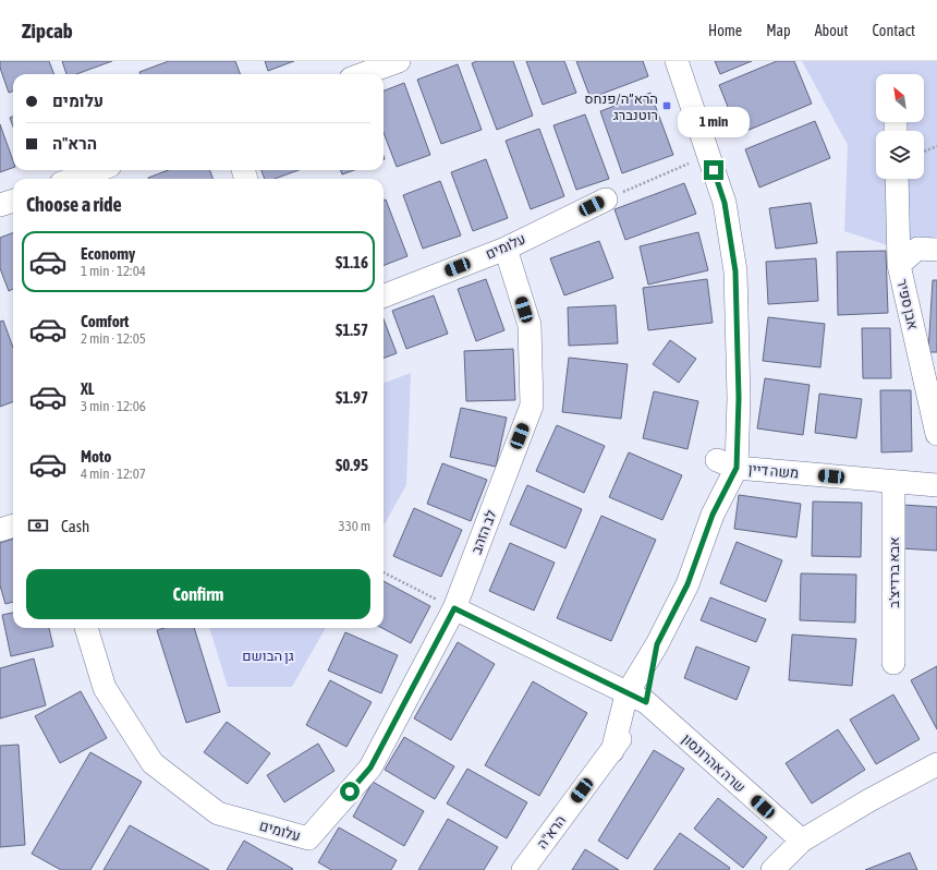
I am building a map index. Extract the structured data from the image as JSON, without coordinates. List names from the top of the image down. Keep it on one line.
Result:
{"streets":{"street":["עלומים","אבן ספיר","משה דיין","לב הזהב","אבא ברדיצ'ב","שרה אהרונסון","הרא\"ה"]},"crossings":[["עלומים","לב הזהב"],["משה דיין","אבא ברדיצ'ב"],["משה דיין","הרא\"ה"],["שרה אהרונסון","הרא\"ה"]],"parks":["גן הבושם"],"places":{"transit":["הרא״ה/פנחס רוטנברג"]},"north":"top left","page":{"header":"Zipcab","nav":["Home","Map","About","Contact"],"banner":["עלומים","הרא\"ה"],"bubble":"1 min","heading":"Choose a ride","list":[{"name":"Economy","note":"1 min · 12:04","value":"$1.16"},{"name":"Comfort","note":"2 min · 12:05","value":"$1.57"},{"name":"XL","note":"3 min · 12:06","value":"$1.97"},{"name":"Moto","note":"4 min · 12:07","value":"$0.95"}],"pay":["Cash","330 m"],"buttons":"Confirm"}}
